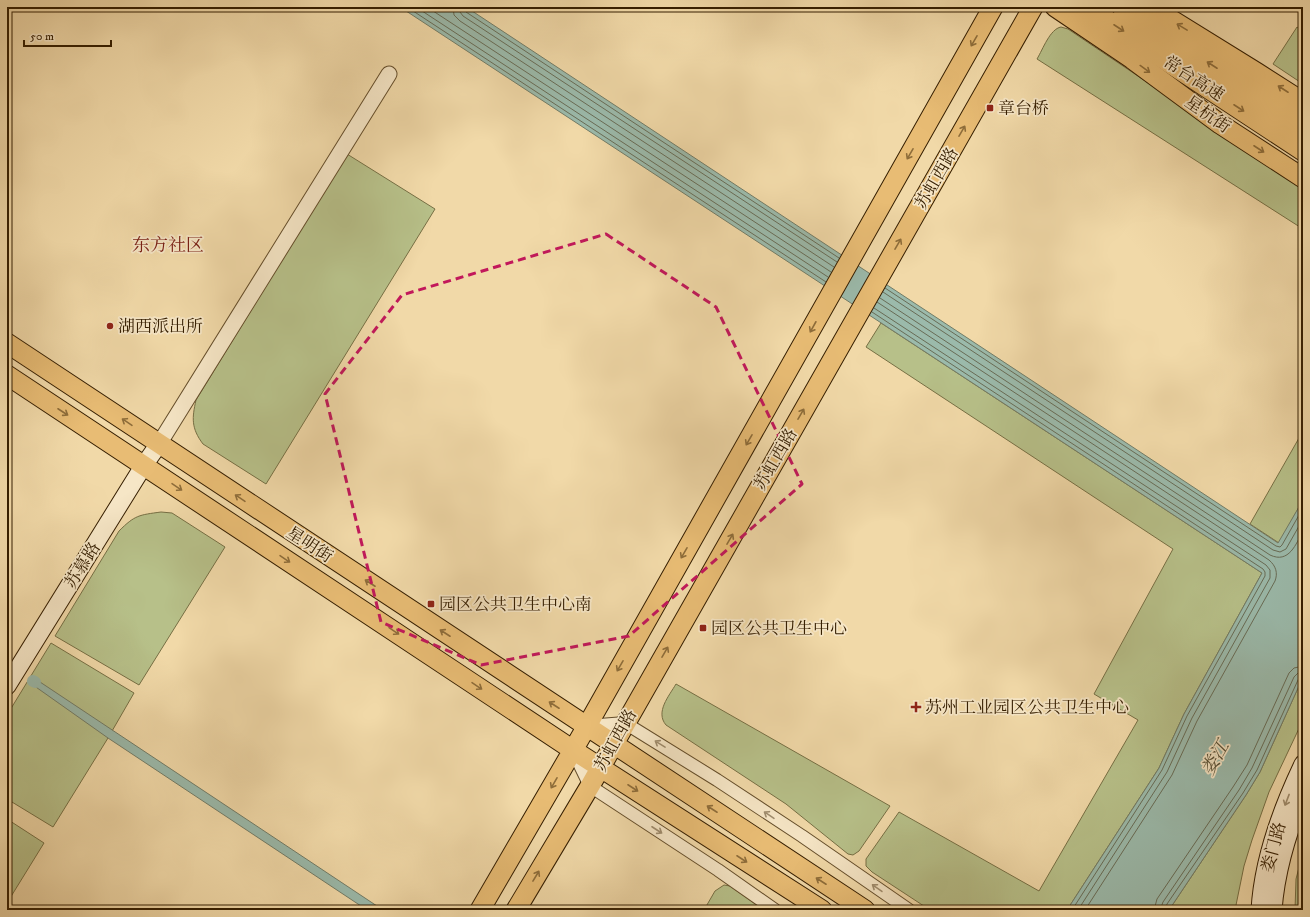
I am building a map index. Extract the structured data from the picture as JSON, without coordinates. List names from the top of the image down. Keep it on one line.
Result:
{"streets":{"highway":["常台高速"],"main road":["星杭街","苏虹西路","星明街","苏慕路","娄门路"]},"crossings":[["苏虹西路","星明街"],["星明街","苏慕路"]],"districts":["东方社区"],"water":["娄江"],"places":{"transit":["章台桥","园区公共卫生中心南","园区公共卫生中心"],"other":["湖西派出所"],"health":["苏州工业园区公共卫生中心"]},"scale_bar":"50 m"}
